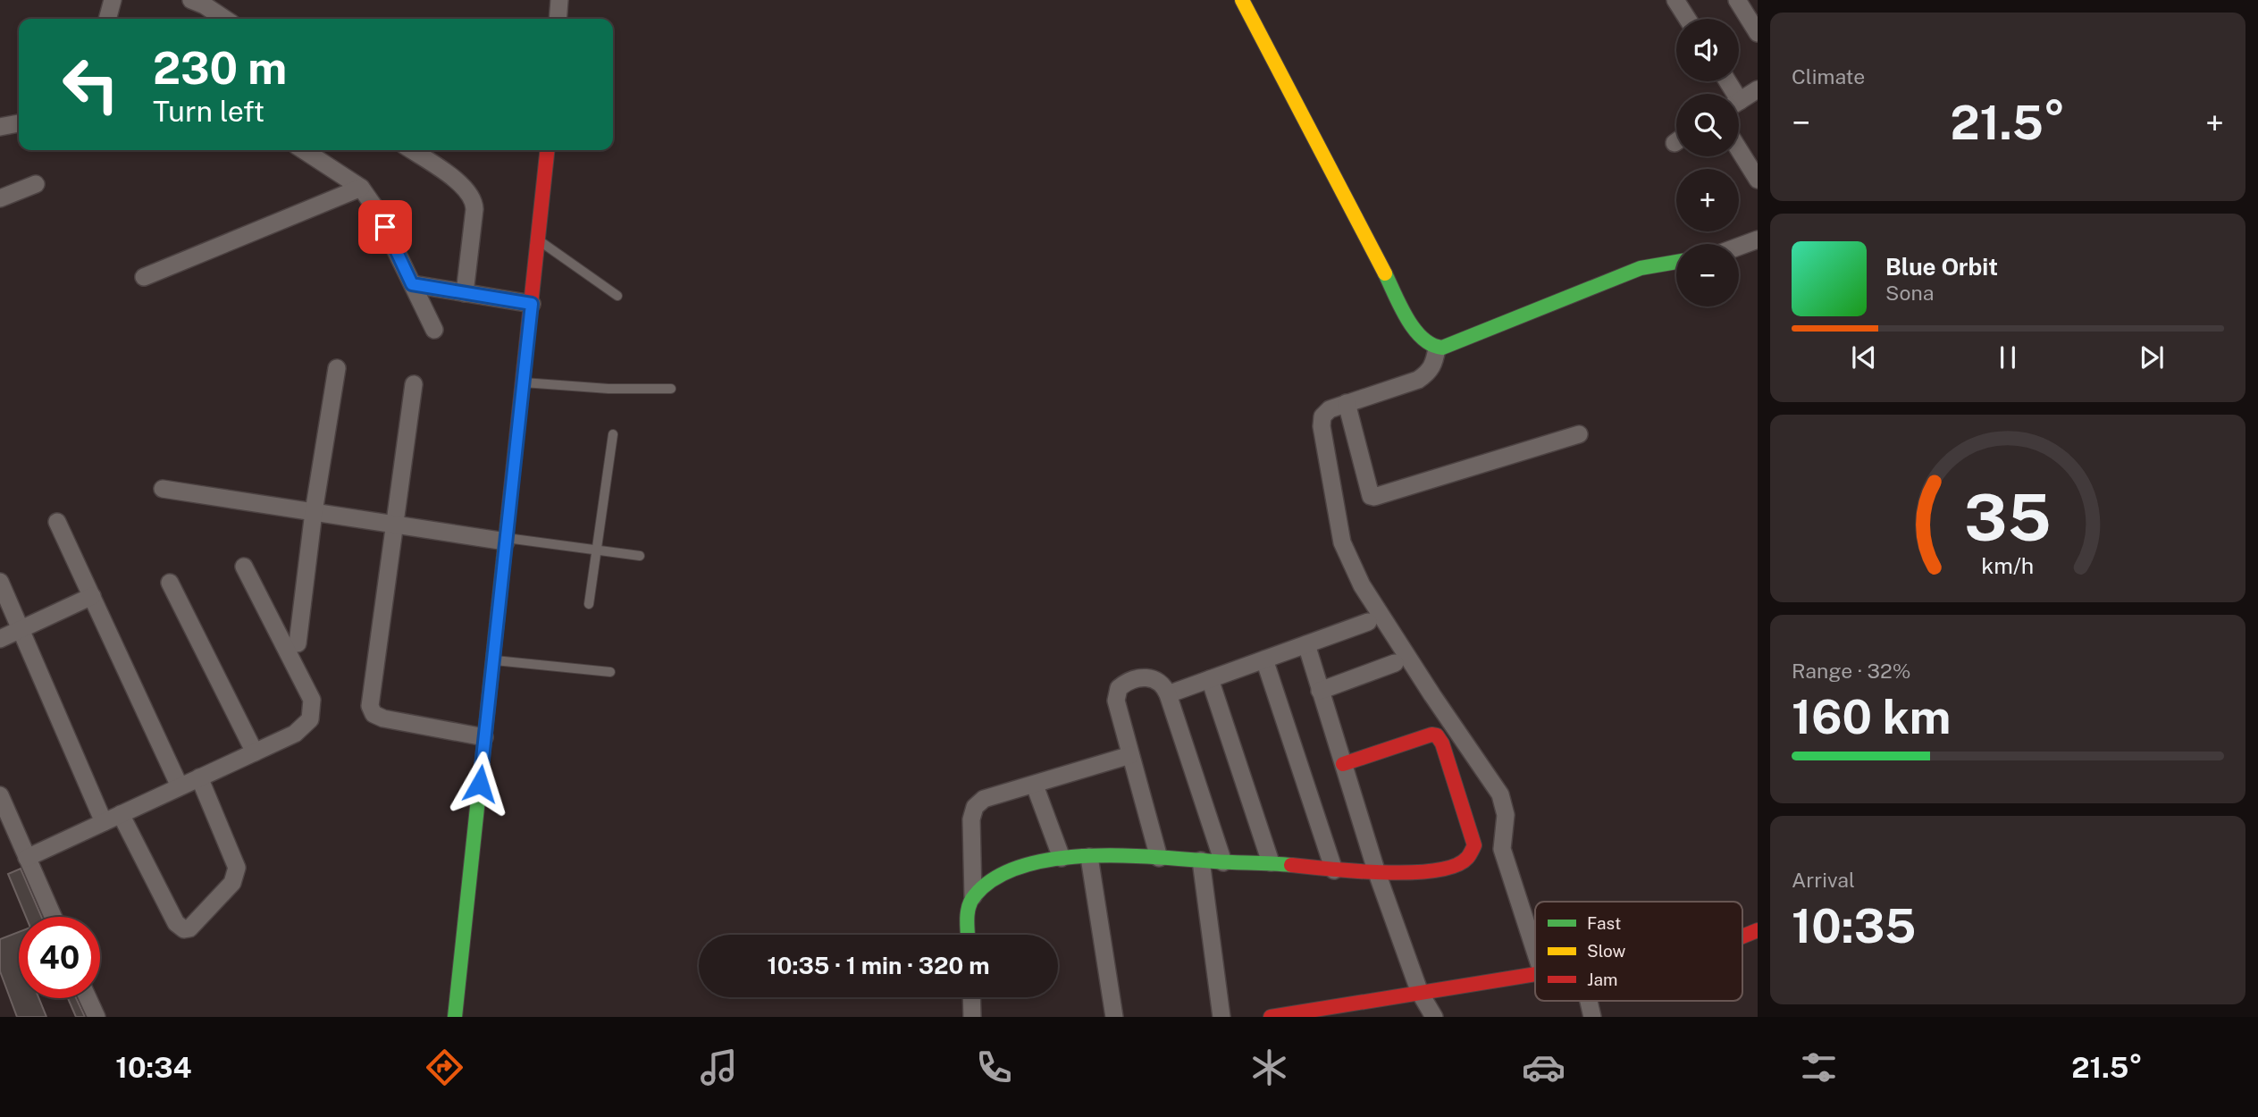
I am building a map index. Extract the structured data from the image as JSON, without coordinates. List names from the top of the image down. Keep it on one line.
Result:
{"legend":["Fast","Slow","Jam"],"page":{"tile":["Climate",["Range · 32%","160 km"],["Arrival","10:35"]],"map_buttons":["+","−"],"turn":["230 m","Turn left"],"heat":["−","21.5°","+"],"song":["Blue Orbit","Sona"],"limit":"40","trip":"10:35 · 1 min · 320 m","tabs":["10:34","21.5°"],"gauge":["35","km/h"]}}
